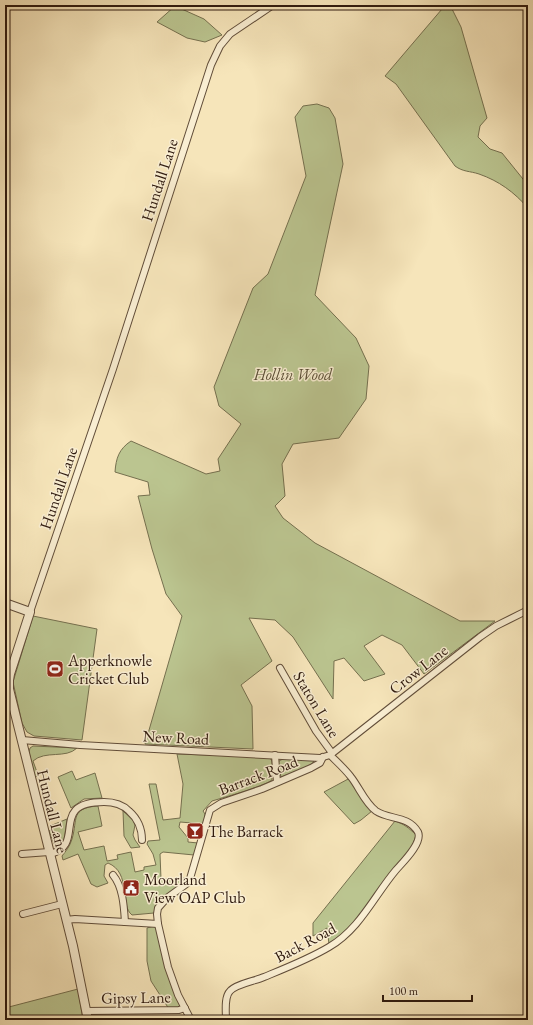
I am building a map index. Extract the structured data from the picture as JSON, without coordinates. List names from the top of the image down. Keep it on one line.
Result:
{"streets":{"street":["Hundall Lane","Crow Lane","Staton Lane","New Road","Barrack Road","Back Road","Gipsy Lane"]},"crossings":[["Hundall Lane","New Road"],["Hundall Lane","Gipsy Lane"],["Crow Lane","Staton Lane"],["Crow Lane","New Road"],["Staton Lane","New Road"],["Staton Lane","Back Road"],["New Road","Barrack Road"]],"parks":["Hollin Wood"],"places":{"sports":["Apperknowle Cricket Club"],"bar":["The Barrack"],"public building":["Moorland View OAP Club"]},"scale_bar":"100 m"}
